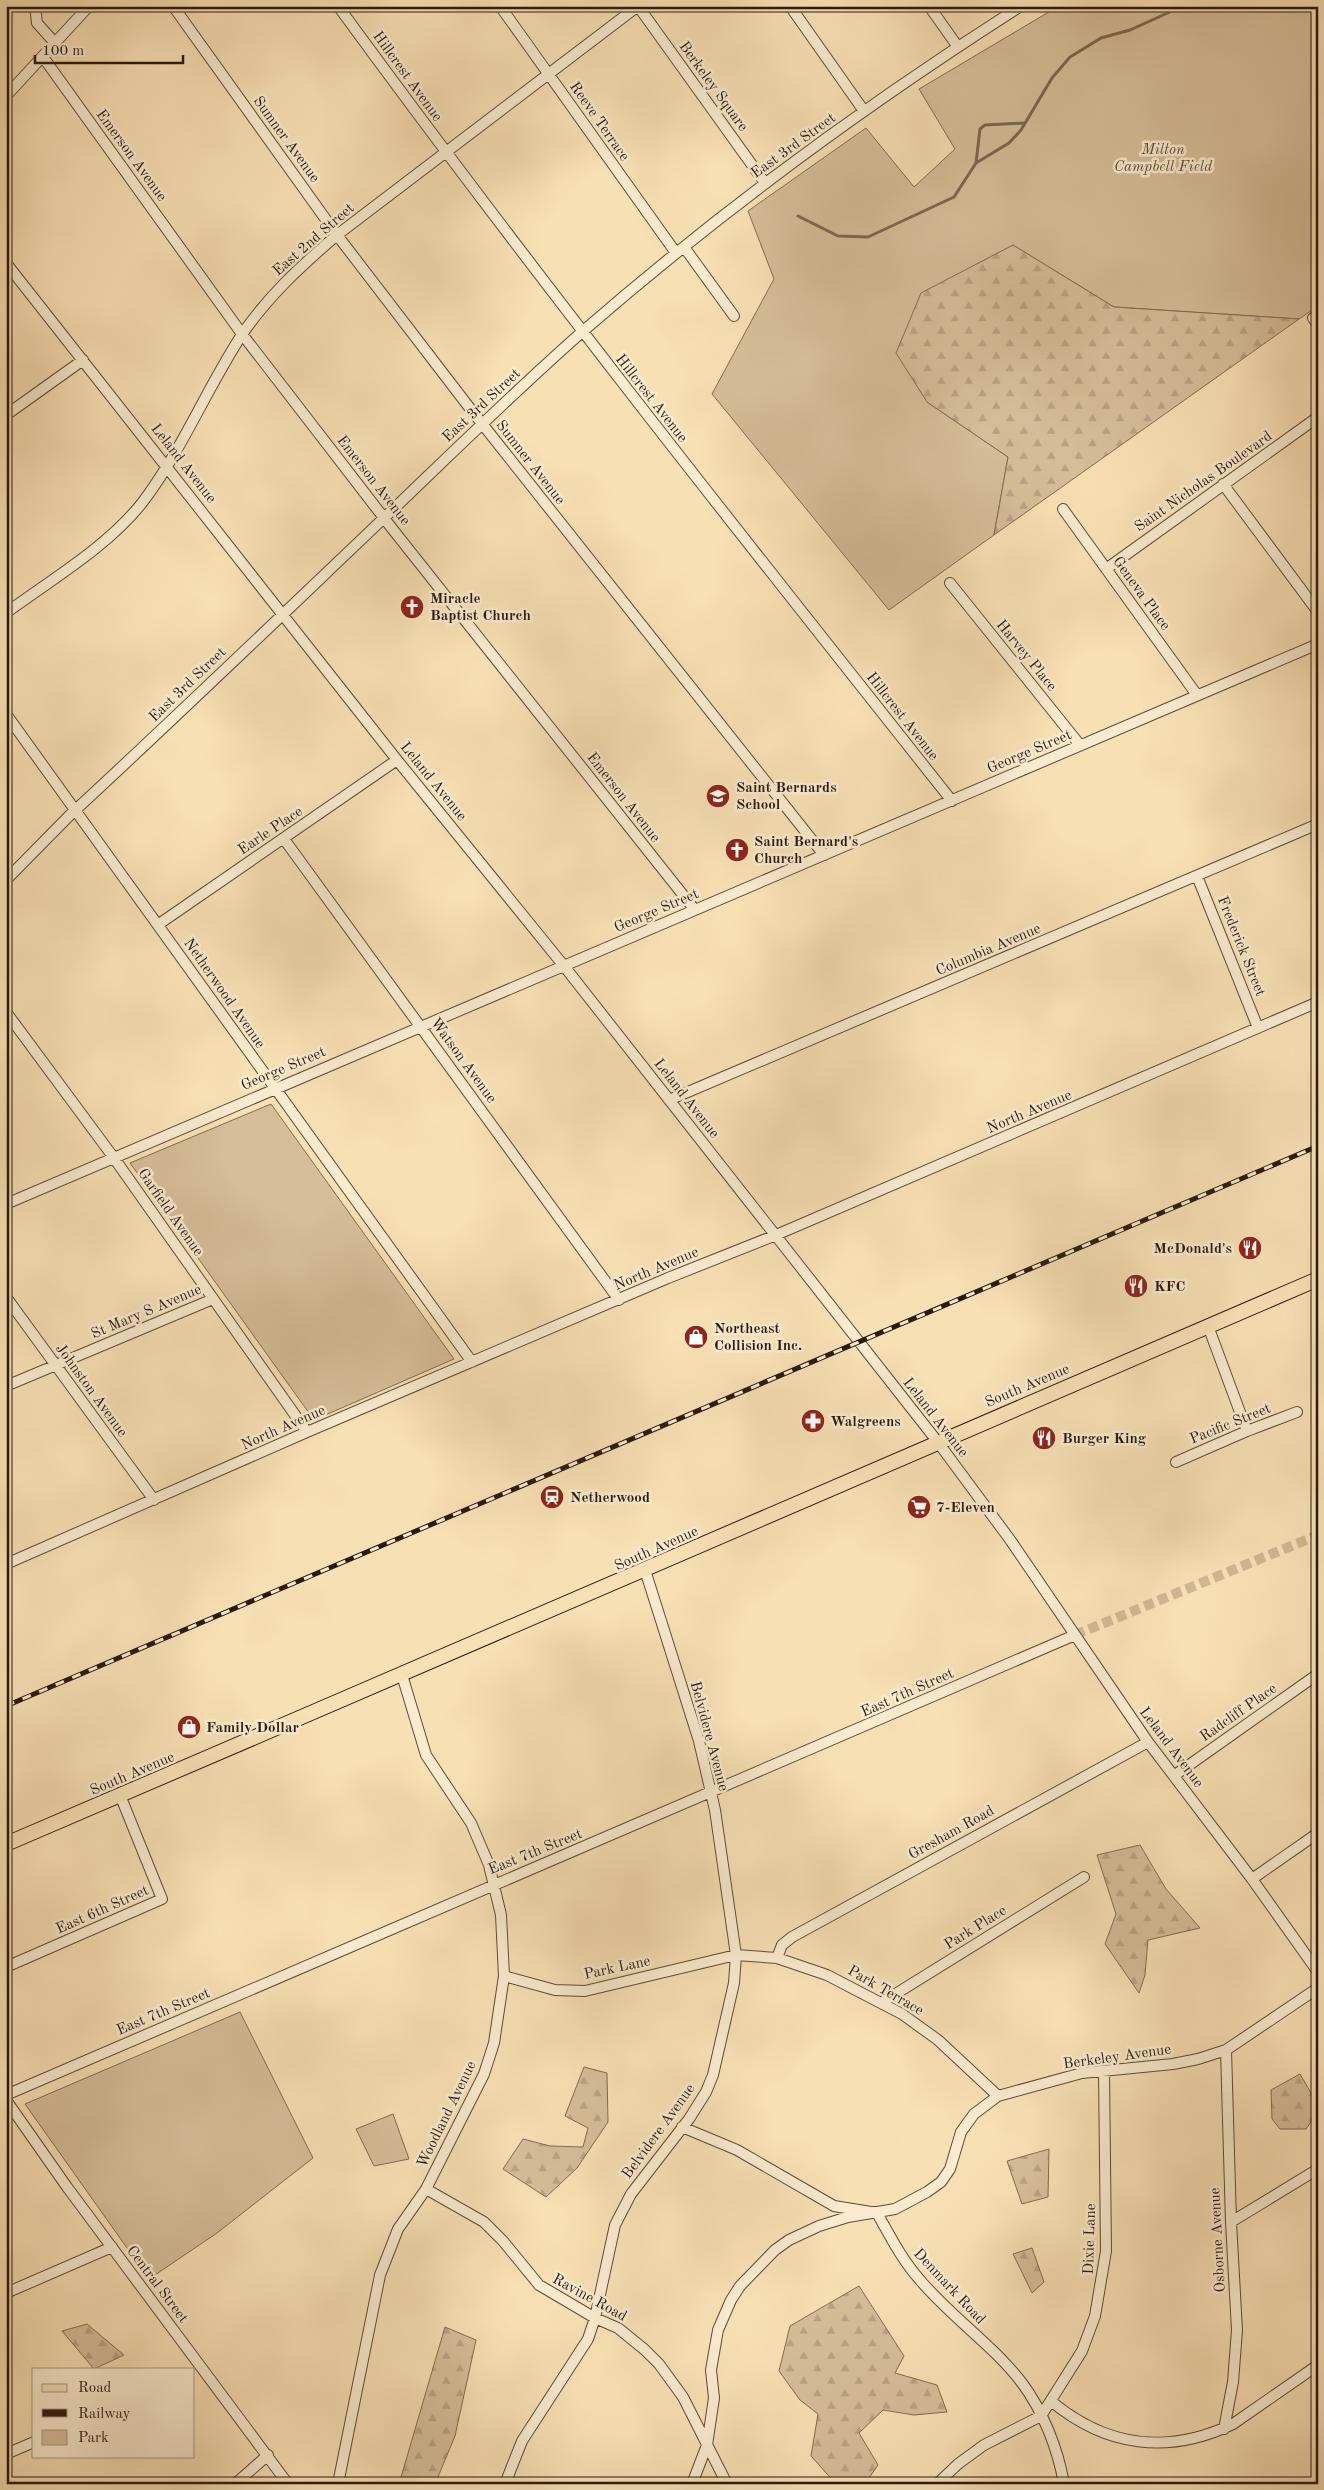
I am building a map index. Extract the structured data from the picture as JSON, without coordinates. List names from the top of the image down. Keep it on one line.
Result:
{"streets":{"main road":["South Avenue"],"street":["Hillcrest Avenue","Berkeley Square","Reeve Terrace","Sumner Avenue","East 3rd Street","Emerson Avenue","East 2nd Street","Leland Avenue","Saint Nicholas Boulevard","Geneva Place","Harvey Place","George Street","Earle Place","Frederick Street","Columbia Avenue","Netherwood Avenue","Watson Avenue","North Avenue","Garfield Avenue","St Mary S Avenue","Johnston Avenue","Pacific Street","East 7th Street","Radcliff Place","Belvidere Avenue","Gresham Road","East 6th Street","Park Place","Park Lane","Park Terrace","Berkeley Avenue","Woodland Avenue","Dixie Lane","Osborne Avenue","Central Street","Denmark Road","Ravine Road"]},"crossings":[["Hillcrest Avenue","East 3rd Street"],["Hillcrest Avenue","East 2nd Street"],["Hillcrest Avenue","George Street"],["Berkeley Square","East 3rd Street"],["Berkeley Square","East 2nd Street"],["Reeve Terrace","East 3rd Street"],["Reeve Terrace","East 2nd Street"],["Sumner Avenue","East 3rd Street"],["Sumner Avenue","East 2nd Street"],["Sumner Avenue","George Street"],["East 3rd Street","Emerson Avenue"],["East 3rd Street","Leland Avenue"],["East 3rd Street","Netherwood Avenue"],["Emerson Avenue","East 2nd Street"],["Emerson Avenue","George Street"],["East 2nd Street","Leland Avenue"],["Leland Avenue","George Street"],["Leland Avenue","Earle Place"],["Leland Avenue","Columbia Avenue"],["Leland Avenue","North Avenue"],["Leland Avenue","South Avenue"],["Leland Avenue","East 7th Street"],["Leland Avenue","Radcliff Place"],["Leland Avenue","Gresham Road"],["Saint Nicholas Boulevard","Geneva Place"],["Geneva Place","George Street"],["Harvey Place","George Street"],["George Street","Netherwood Avenue"],["George Street","Watson Avenue"],["George Street","Garfield Avenue"],["Earle Place","Netherwood Avenue"],["Earle Place","Watson Avenue"],["Frederick Street","Columbia Avenue"],["Frederick Street","North Avenue"],["Netherwood Avenue","North Avenue"],["Watson Avenue","North Avenue"],["North Avenue","Garfield Avenue"],["North Avenue","Johnston Avenue"],["Garfield Avenue","St Mary S Avenue"],["St Mary S Avenue","Johnston Avenue"],["South Avenue","Belvidere Avenue"],["South Avenue","East 6th Street"],["South Avenue","Woodland Avenue"],["East 7th Street","Belvidere Avenue"],["East 7th Street","Woodland Avenue"],["Belvidere Avenue","Park Lane"],["Belvidere Avenue","Park Terrace"],["Belvidere Avenue","Ravine Road"],["Gresham Road","Park Terrace"],["Park Place","Park Terrace"],["Park Lane","Park Terrace"],["Park Lane","Woodland Avenue"],["Park Terrace","Berkeley Avenue"],["Berkeley Avenue","Dixie Lane"],["Berkeley Avenue","Osborne Avenue"],["Berkeley Avenue","Denmark Road"],["Berkeley Avenue","Ravine Road"],["Woodland Avenue","Ravine Road"],["Dixie Lane","Denmark Road"]],"parks":["Milton Campbell Field"],"places":{"church":["Miracle Baptist Church","Saint Bernard's Church"],"school or university":["Saint Bernards School"],"restaurant":["McDonald's","KFC","Burger King"],"shop":["Northeast Collision Inc.","Family Dollar"],"pharmacy":["Walgreens"],"station":["Netherwood"],"supermarket":["7-Eleven"]},"legend":["Road","Railway","Park"],"scale_bar":"100 m"}
